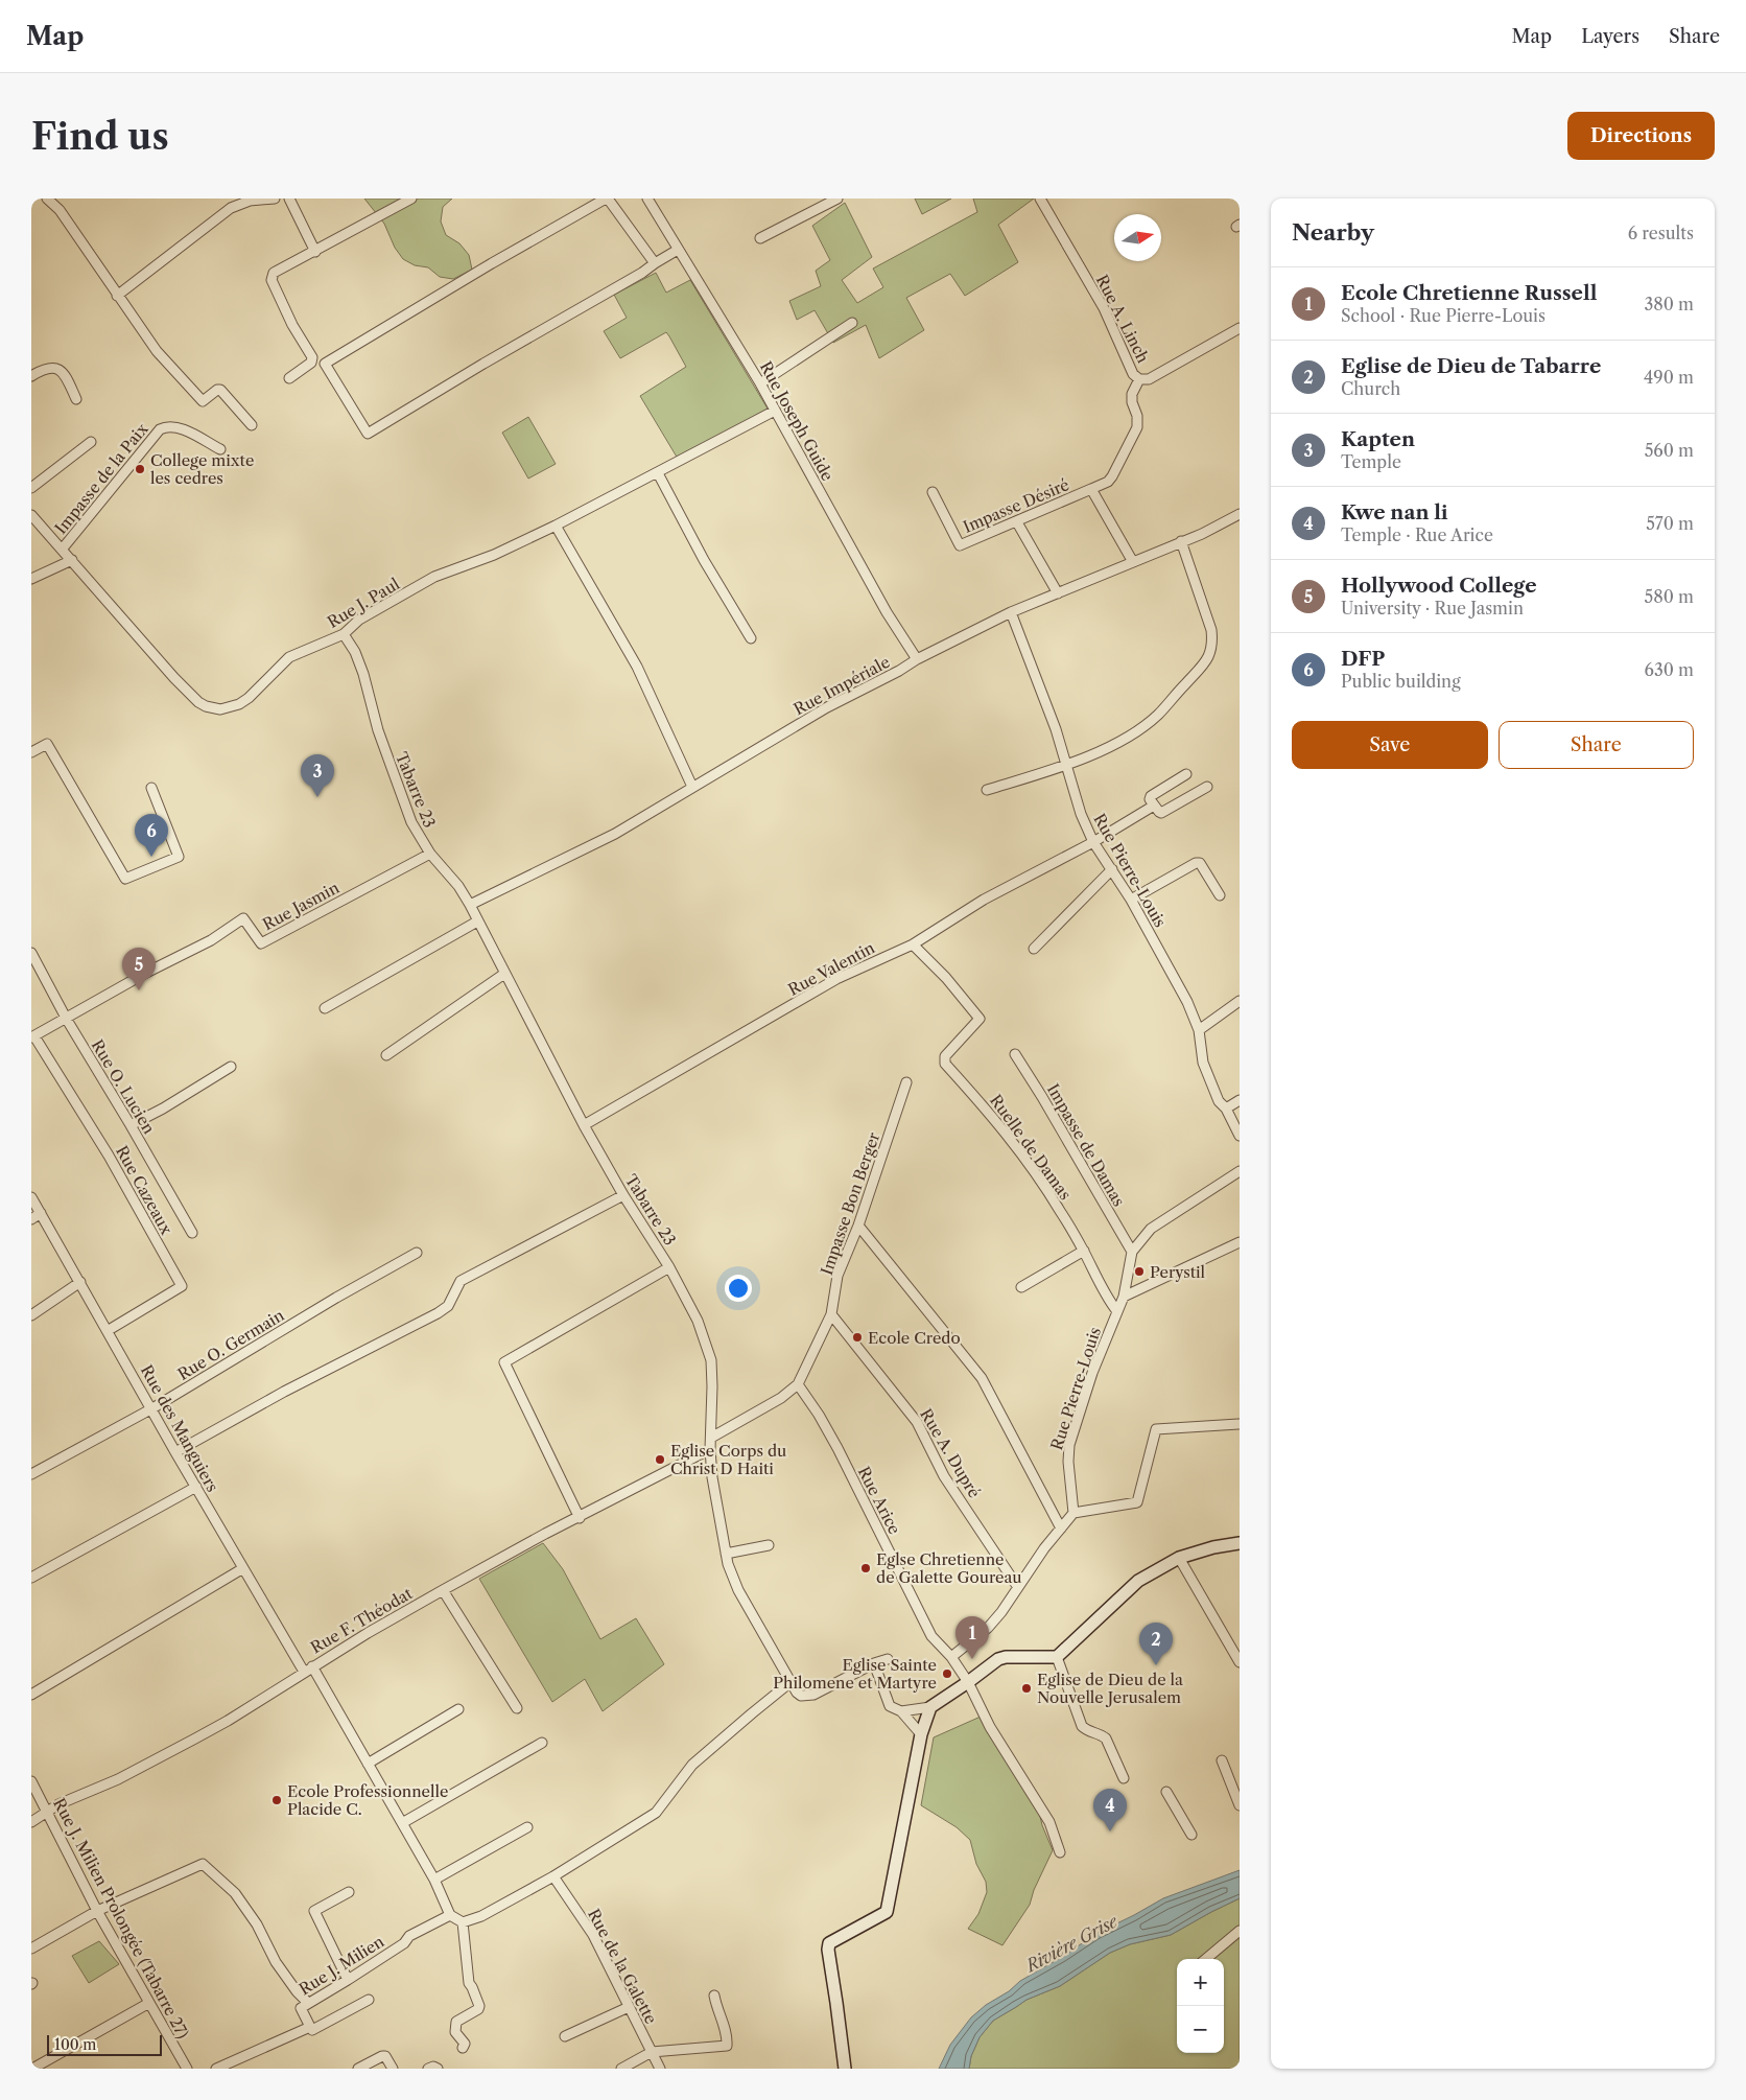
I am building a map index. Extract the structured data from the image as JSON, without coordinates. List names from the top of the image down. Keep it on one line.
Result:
{"streets":{"street":["Rue A. Linch","Rue Joseph Guide","Impasse de la Paix","Impasse Désiré","Rue J. Paul","Rue Impériale","Tabarre 23","Rue Pierre-Louis","Rue Jasmin","Rue Valentin","Rue O. Lucien","Impasse de Damas","Ruelle de Damas","Rue Cazeaux","Impasse Bon Berger","Rue O. Germain","Rue des Manguiers","Rue A. Dupré","Rue Arice","Rue F. Théodat","Rue J. Milien Prolongée (Tabarre 27)","Rue J. Milien","Rue de la Galette"]},"crossings":[["Rue Joseph Guide","Rue J. Paul"],["Rue Joseph Guide","Rue Impériale"],["Impasse de la Paix","Rue J. Paul"],["Impasse Désiré","Rue Impériale"],["Rue J. Paul","Tabarre 23"],["Rue Impériale","Tabarre 23"],["Rue Impériale","Rue Pierre-Louis"],["Tabarre 23","Rue Jasmin"],["Tabarre 23","Rue Valentin"],["Tabarre 23","Impasse Bon Berger"],["Tabarre 23","Rue F. Théodat"],["Rue Pierre-Louis","Rue Valentin"],["Rue Pierre-Louis","Impasse de Damas"],["Rue Pierre-Louis","Ruelle de Damas"],["Rue Jasmin","Rue O. Lucien"],["Rue Jasmin","Rue Cazeaux"],["Rue Valentin","Ruelle de Damas"],["Rue Cazeaux","Rue des Manguiers"],["Impasse Bon Berger","Rue A. Dupré"],["Impasse Bon Berger","Rue Arice"],["Rue O. Germain","Rue des Manguiers"],["Rue des Manguiers","Rue F. Théodat"],["Rue des Manguiers","Rue J. Milien"],["Rue F. Théodat","Rue J. Milien Prolongée (Tabarre 27)"]],"water":["Rivière Grise"],"places":["College mixte les cedres","Perystil","Ecole Credo","Eglise Corps du Christ D Haiti","Eglse Chretienne de Galette Goureau","Eglise Sainte Philomene et Martyre","Eglise de Dieu de la Nouvelle Jerusalem","Ecole Professionnelle Placide C."],"scale_bar":"100 m","north":"right","page":{"header":"Map","nav":["Map","Layers","Share"],"buttons":["Directions",["Save","Share"]],"title":"Find us","heading":["Nearby","6 results"],"list":[{"mark":"1","name":"Ecole Chretienne Russell","note":"School · Rue Pierre-Louis","value":"380 m"},{"mark":"2","name":"Eglise de Dieu de Tabarre","note":"Church","value":"490 m"},{"mark":"3","name":"Kapten","note":"Temple","value":"560 m"},{"mark":"4","name":"Kwe nan li","note":"Temple · Rue Arice","value":"570 m"},{"mark":"5","name":"Hollywood College","note":"University · Rue Jasmin","value":"580 m"},{"mark":"6","name":"DFP","note":"Public building","value":"630 m"}],"pins":["3","6","5","1","2","4"],"map_buttons":["+","−"],"scale":"100 m"}}
